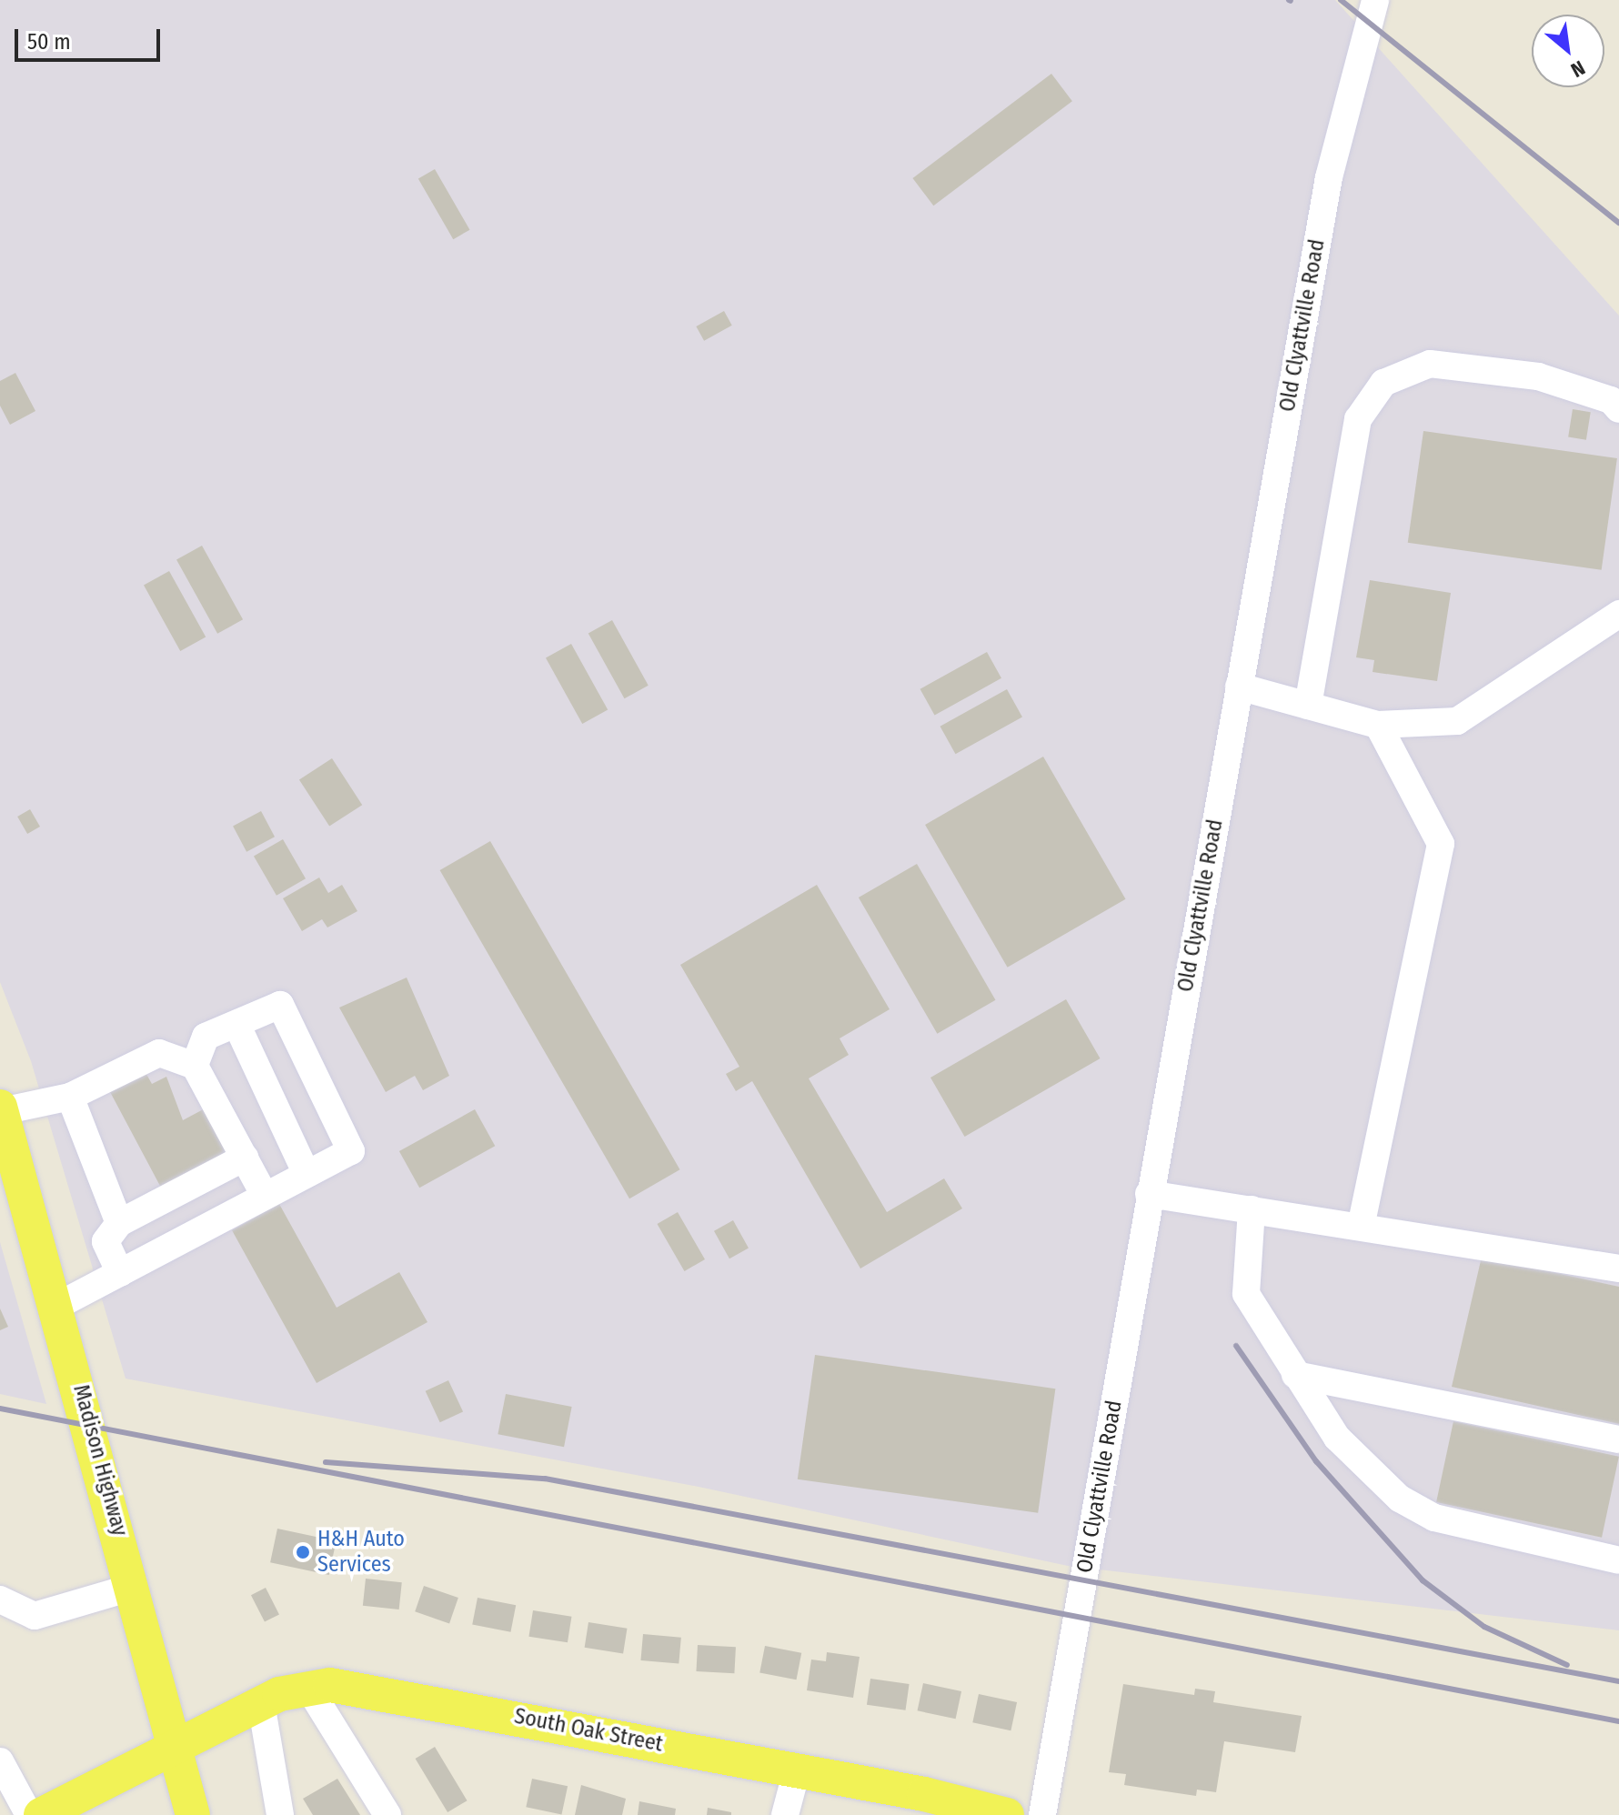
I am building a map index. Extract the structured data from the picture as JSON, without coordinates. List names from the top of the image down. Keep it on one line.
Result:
{"streets":{"main road":["Madison Highway","South Oak Street"],"street":["Old Clyattville Road"]},"crossings":[["Madison Highway","South Oak Street"]],"places":["H&H Auto Services"],"scale_bar":"50 m","north":"bottom right"}
